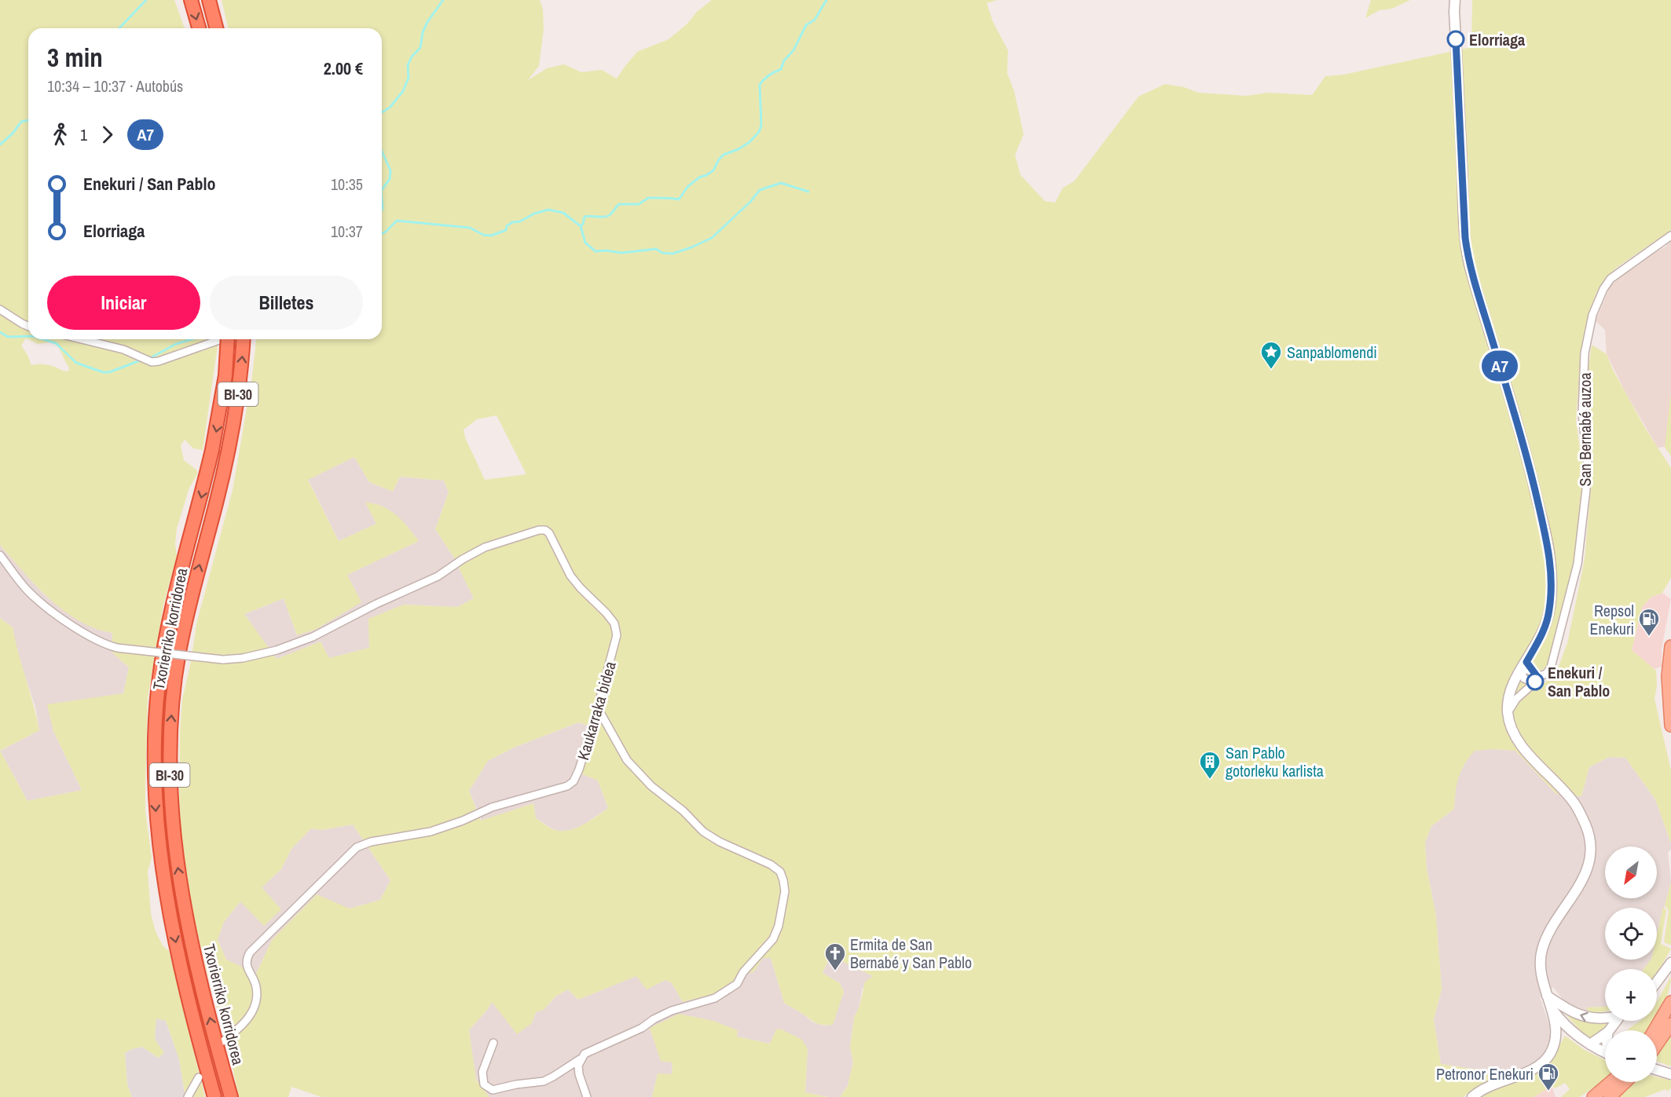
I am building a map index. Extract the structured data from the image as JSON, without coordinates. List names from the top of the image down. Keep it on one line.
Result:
{"streets":{"highway":["BI-30","Txorierriko korridorea"],"street":["San Bernabé auzoa","Kaukarraka bidea"]},"places":{"other":["Elorriaga","Enekuri / San Pablo"],"place":["Sanpablomendi"],"fuel station":["Repsol Enekuri","Petronor Enekuri"],"building":["San Pablo gotorleku karlista"],"church":["Ermita de San Bernabé y San Pablo"]},"lines":["bus line A7"],"north":"bottom left","page":{"on_map":"A7","heading":["3 min","10:34 – 10:37 · Autobús","2.00 €"],"legs":["1","A7"],"list":[{"name":"Enekuri / San Pablo","value":"10:35"},{"name":"Elorriaga","value":"10:37"}],"buttons":["Iniciar","Billetes"],"map_buttons":["+","−"]}}
